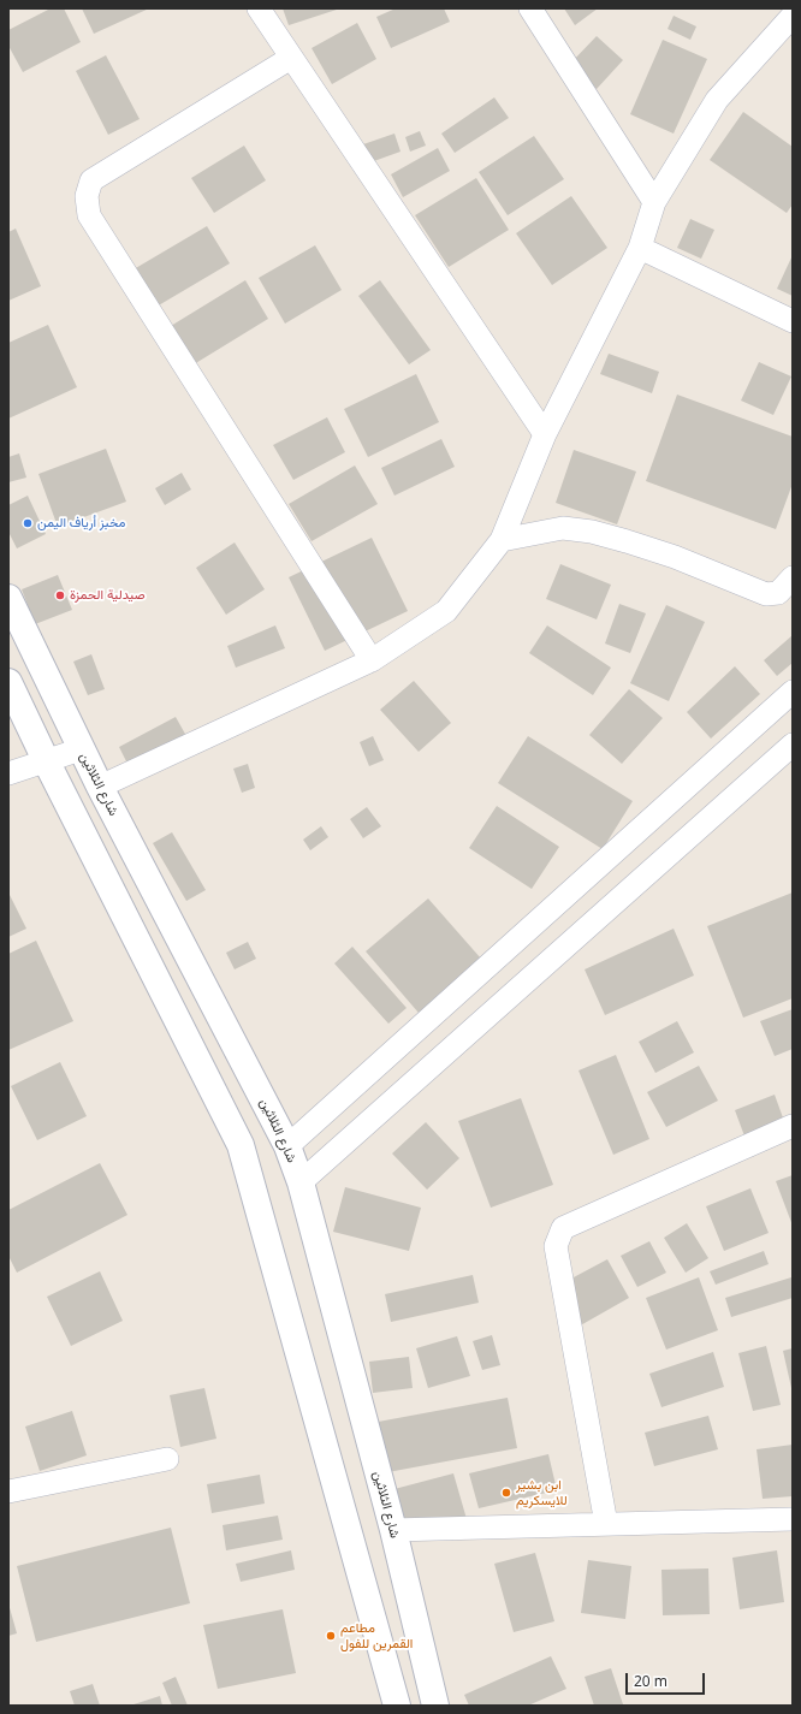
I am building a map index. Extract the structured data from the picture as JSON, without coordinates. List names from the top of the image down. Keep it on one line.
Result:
{"streets":{"main road":["شارع الثلاثين"]},"places":["مخبز أرياف اليمن","صيدلية الحمزة","ابن بشير للايسكريم","مطاعم القمرين للفول"],"scale_bar":"20 m"}
